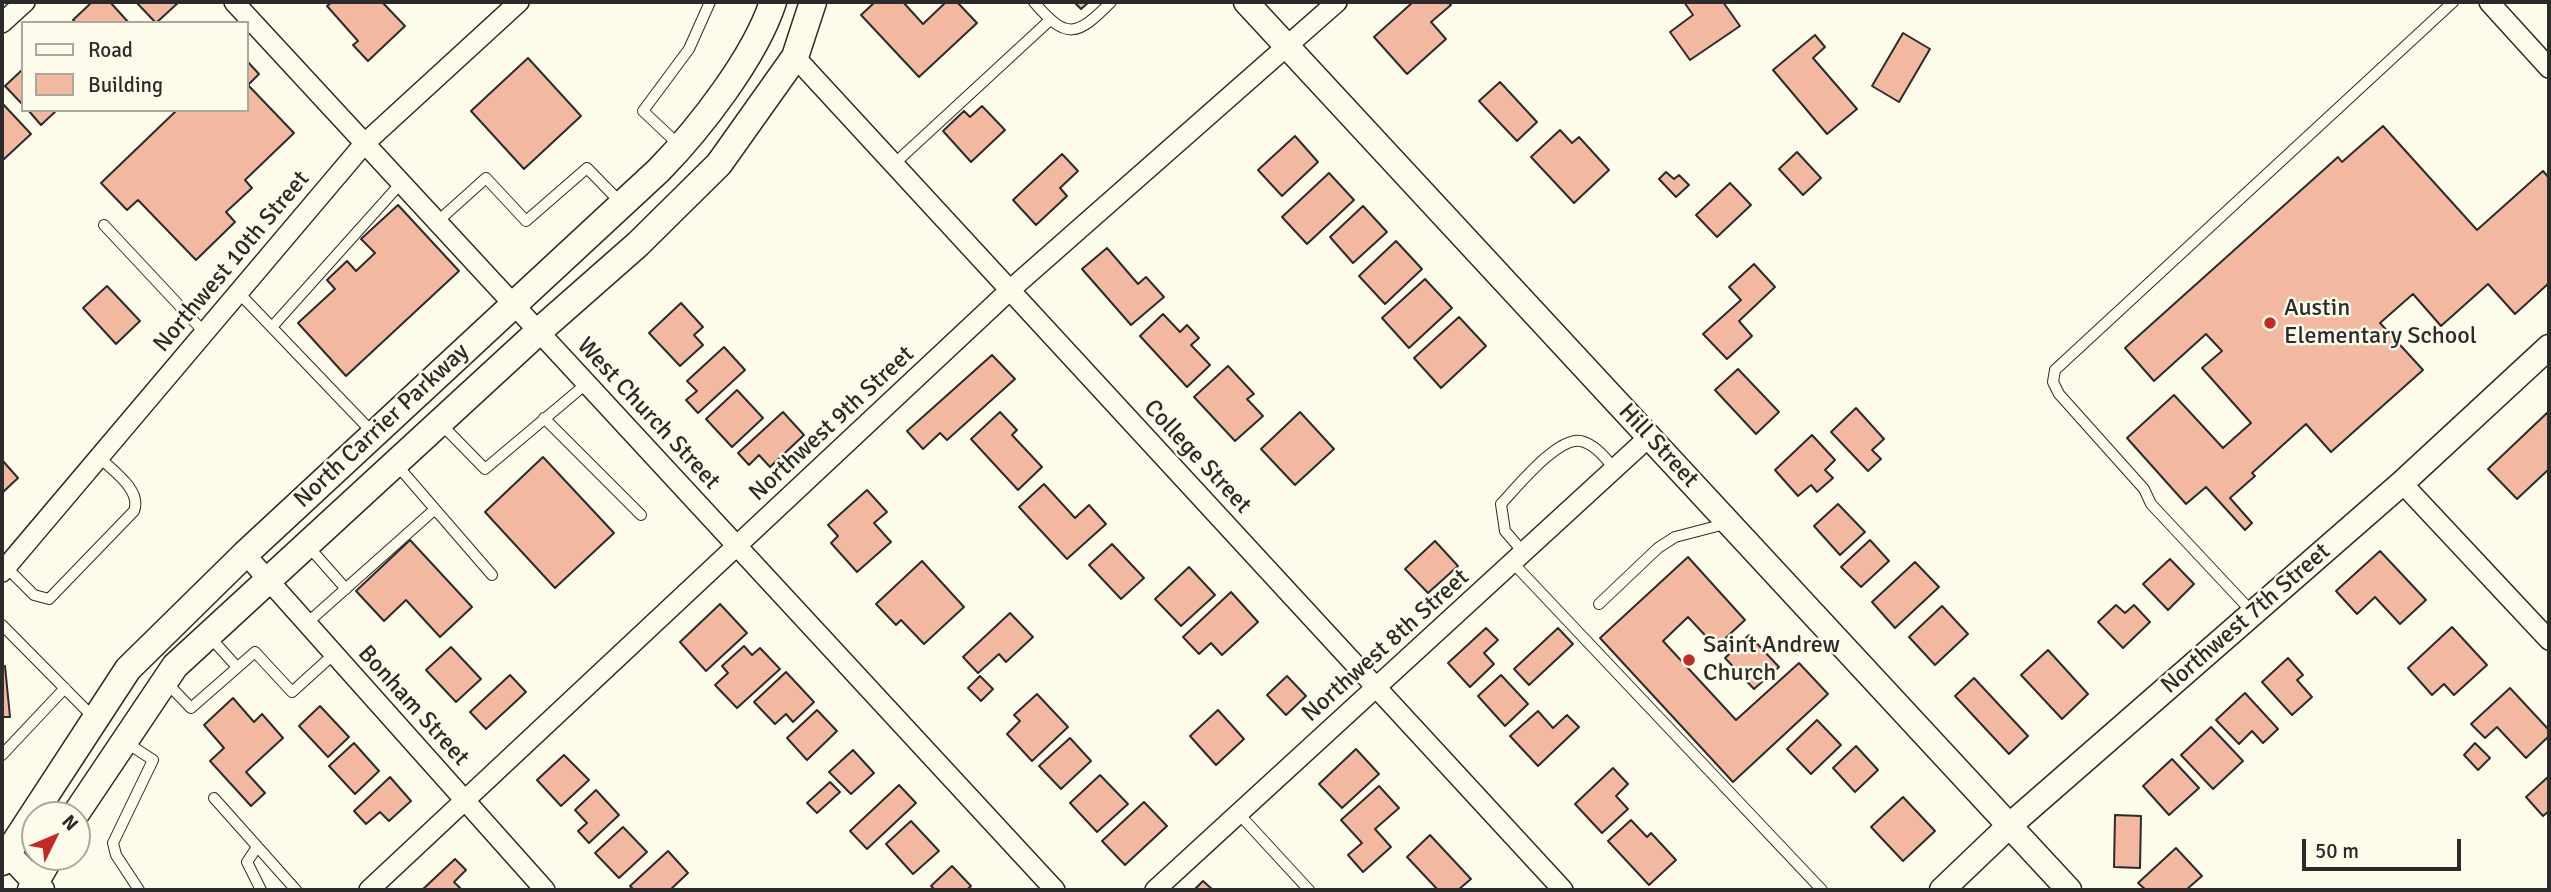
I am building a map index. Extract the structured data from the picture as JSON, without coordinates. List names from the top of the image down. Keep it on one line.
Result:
{"streets":{"main road":["North Carrier Parkway"],"street":["Northwest 10th Street","West Church Street","Northwest 9th Street","Hill Street","College Street","Northwest 7th Street","Northwest 8th Street","Bonham Street"]},"crossings":[["Northwest 10th Street","West Church Street"],["West Church Street","Northwest 9th Street"],["West Church Street","North Carrier Parkway"],["Northwest 9th Street","Hill Street"],["Northwest 9th Street","College Street"],["Northwest 9th Street","Bonham Street"],["North Carrier Parkway","College Street"],["North Carrier Parkway","Bonham Street"],["Hill Street","Northwest 7th Street"],["Hill Street","Northwest 8th Street"],["College Street","Northwest 8th Street"]],"places":["Austin Elementary School","Saint Andrew Church"],"legend":["Road","Building"],"scale_bar":"50 m","north":"top right"}
